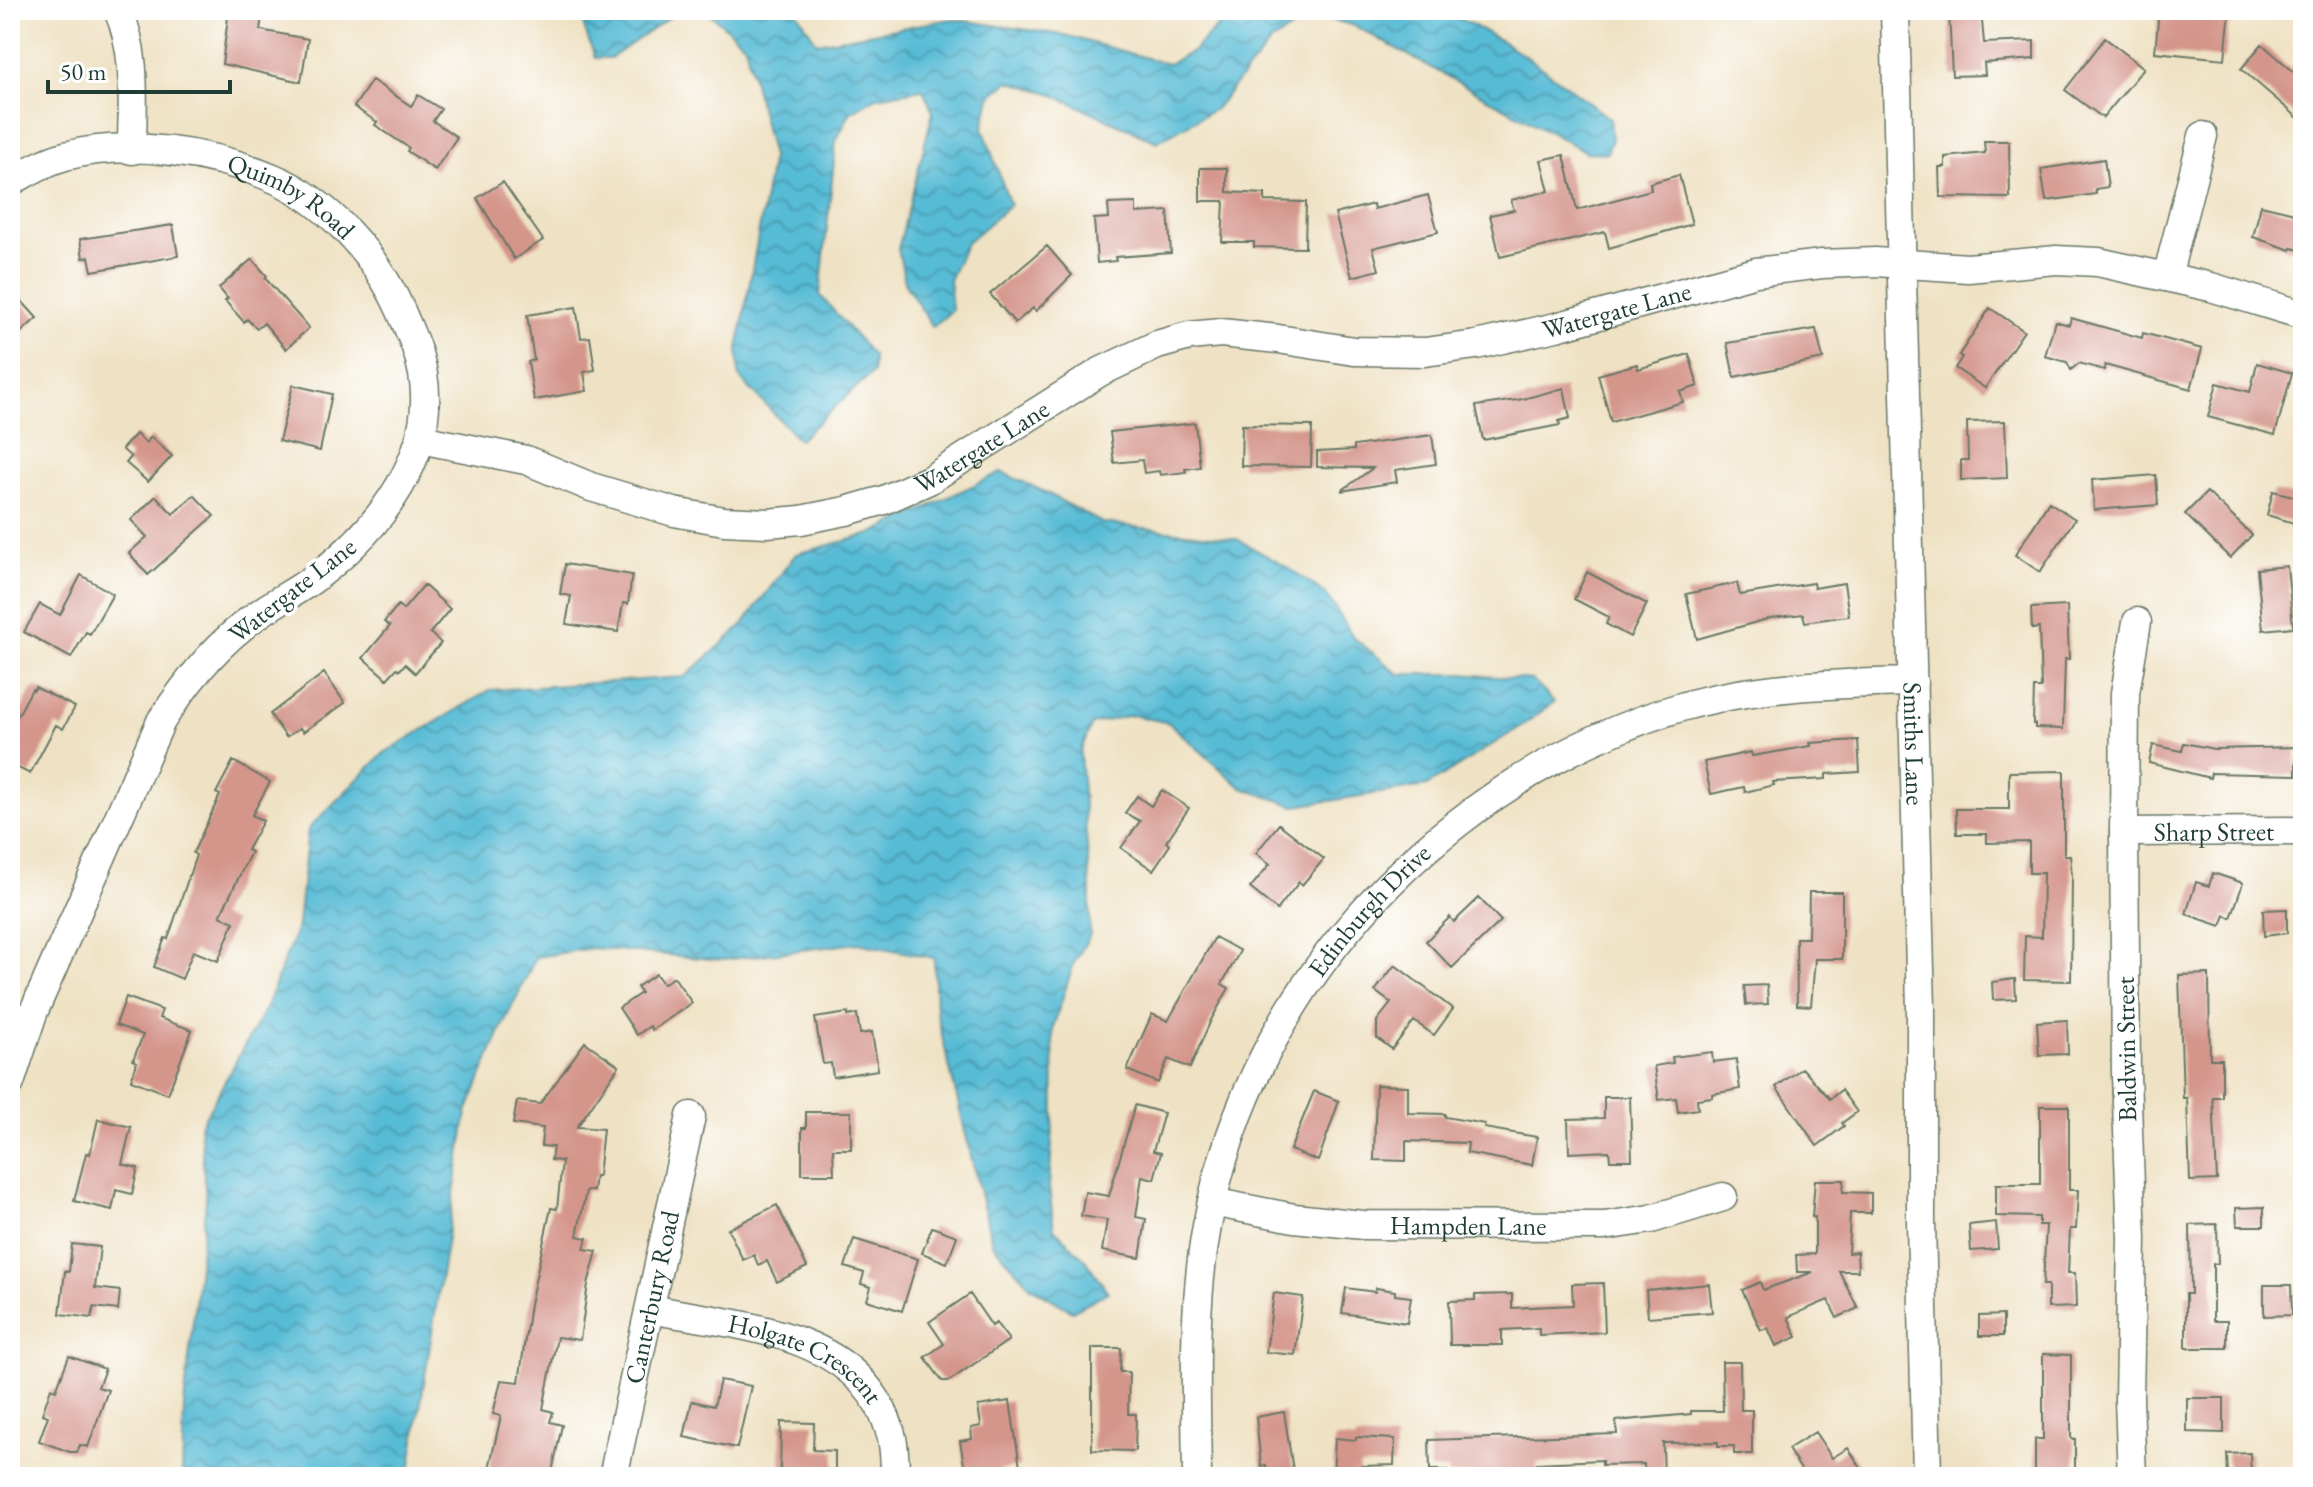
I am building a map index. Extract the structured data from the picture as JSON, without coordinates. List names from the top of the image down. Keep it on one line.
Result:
{"streets":{"street":["Quimby Road","Watergate Lane","Smiths Lane","Sharp Street","Edinburgh Drive","Baldwin Street","Hampden Lane","Canterbury Road","Holgate Crescent"]},"crossings":[["Quimby Road","Watergate Lane"],["Watergate Lane","Smiths Lane"],["Smiths Lane","Edinburgh Drive"],["Sharp Street","Baldwin Street"],["Edinburgh Drive","Hampden Lane"],["Canterbury Road","Holgate Crescent"]],"scale_bar":"50 m"}
